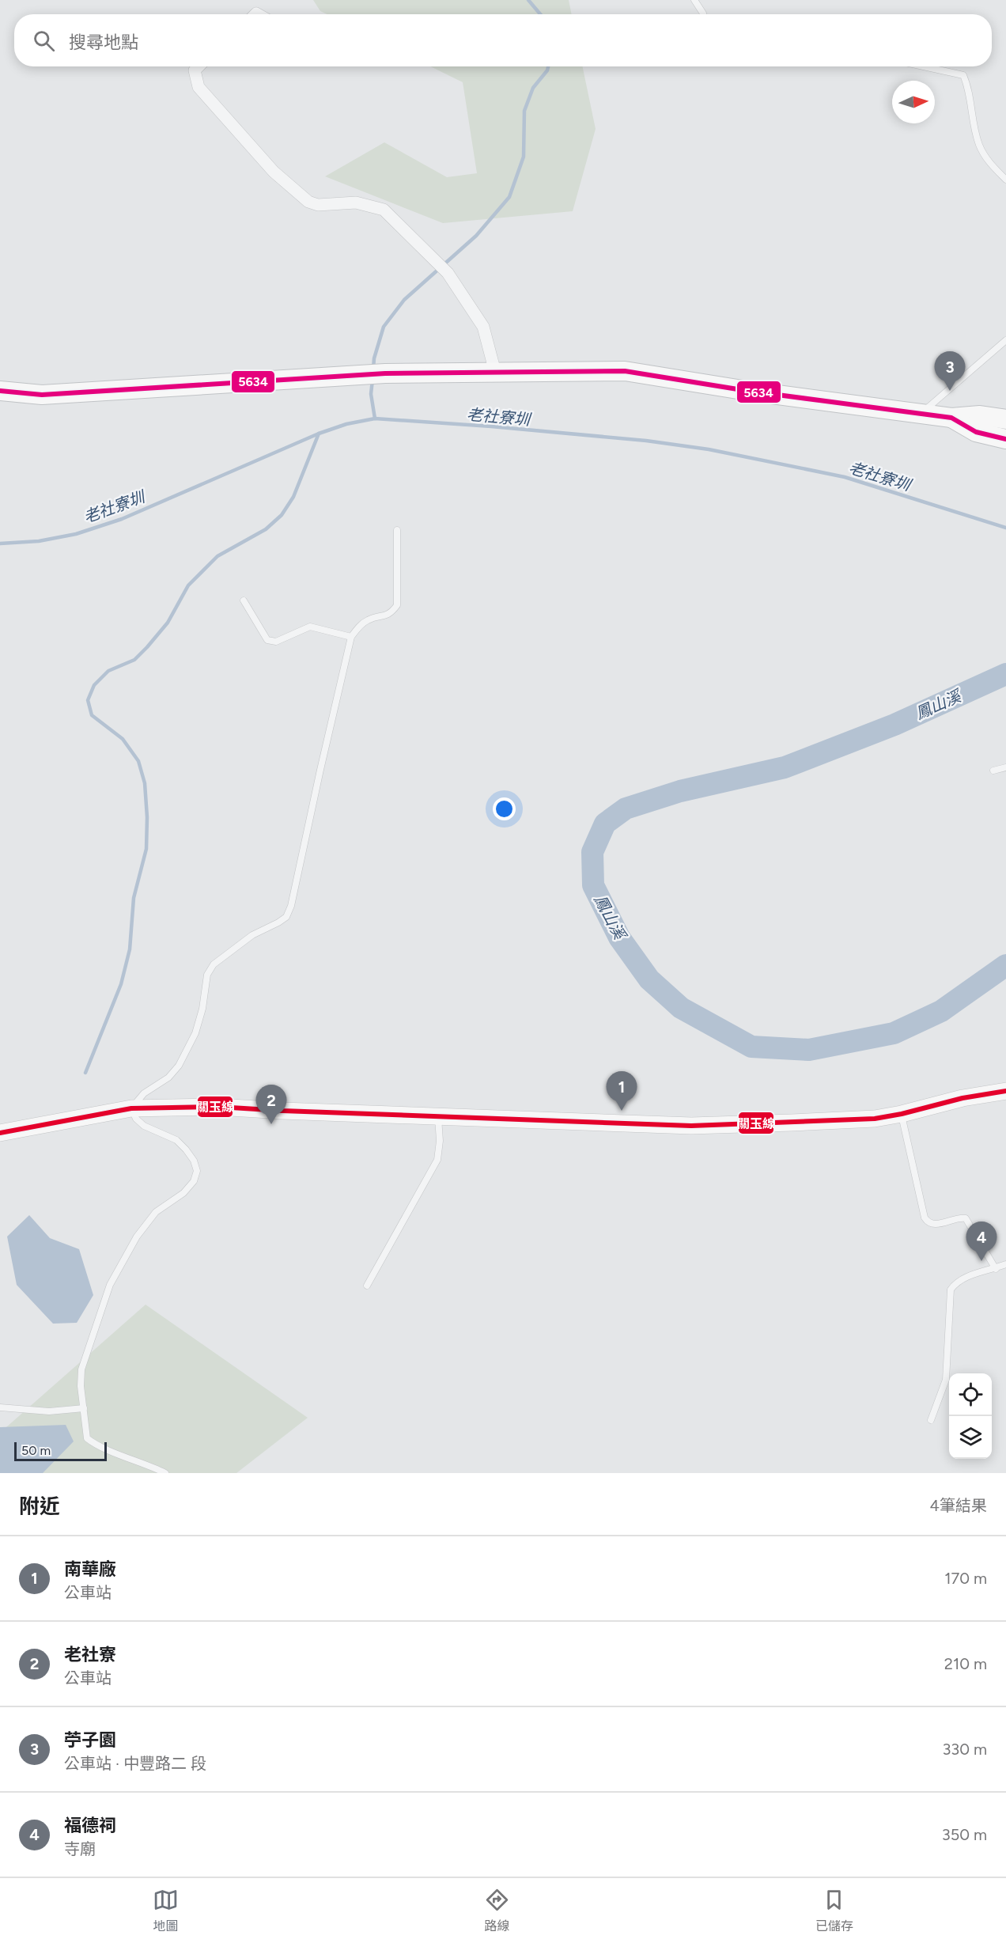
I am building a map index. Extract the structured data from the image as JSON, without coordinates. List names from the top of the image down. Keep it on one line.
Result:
{"water":["老社寮圳","鳳山溪"],"lines":["transit line 5634","transit line 關玉線"],"scale_bar":"50 m","north":"right","page":{"search":"搜尋地點","pins":["3","1","2","4"],"scale":"50 m","heading":["附近","4筆結果"],"list":[{"mark":"1","name":"南華廠","note":"公車站","value":"170 m"},{"mark":"2","name":"老社寮","note":"公車站","value":"210 m"},{"mark":"3","name":"苧子園","note":"公車站 · 中豐路二 段","value":"330 m"},{"mark":"4","name":"福德祠","note":"寺廟","value":"350 m"}],"nav":["地圖","路線","已儲存"]}}
